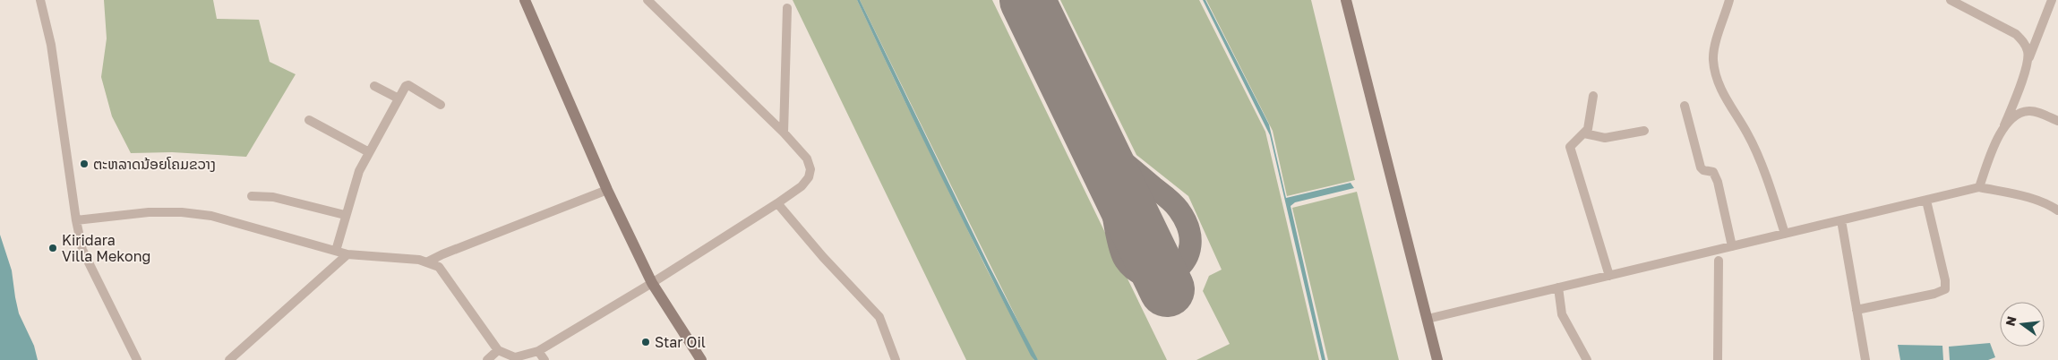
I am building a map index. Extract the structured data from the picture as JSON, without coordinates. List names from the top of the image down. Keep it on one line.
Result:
{"places":["ຕະຫລາດນ້ອຍໂຄມຂວາງ","Kiridara Villa Mekong","Star Oil"],"north":"left"}
